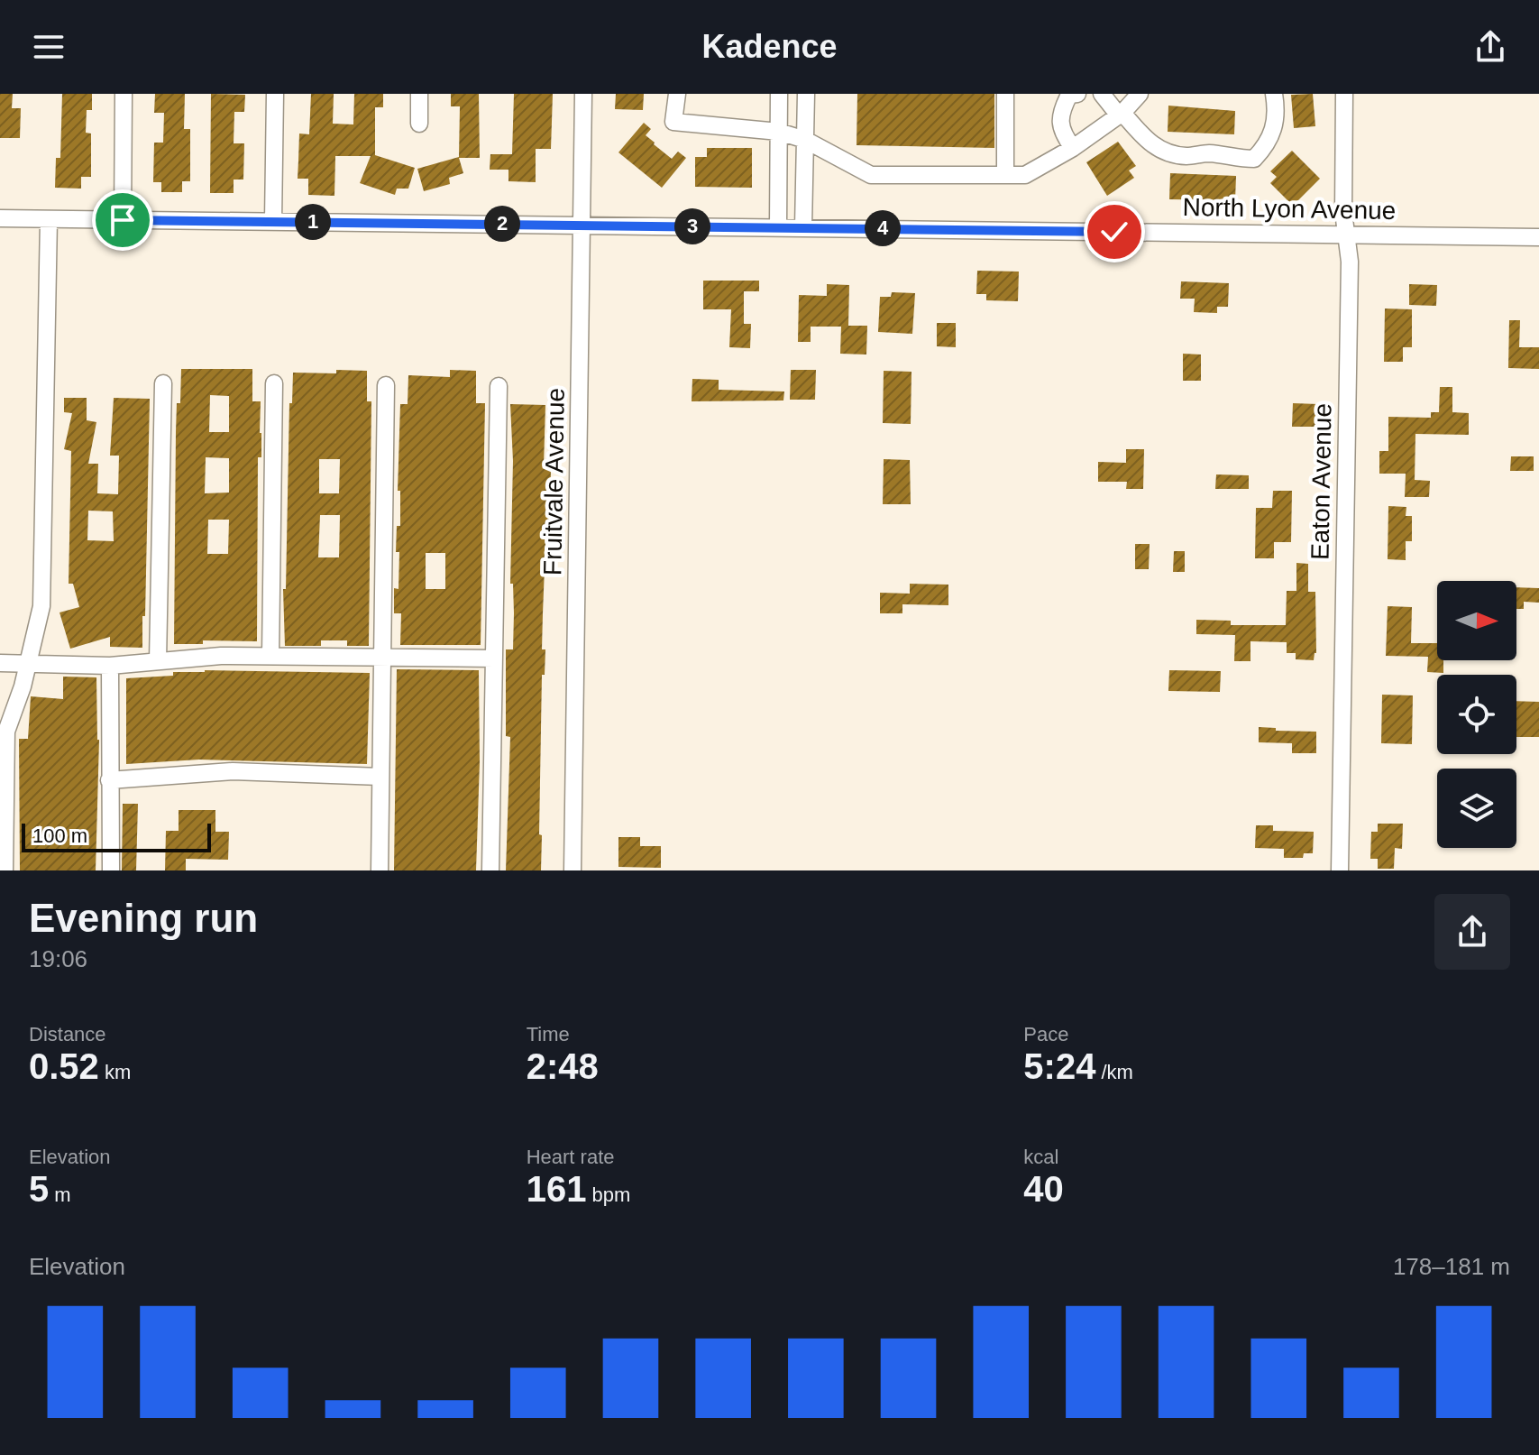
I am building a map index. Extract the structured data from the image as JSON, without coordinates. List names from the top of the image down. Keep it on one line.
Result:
{"streets":{"street":["North Lyon Avenue","Fruitvale Avenue","Eaton Avenue"]},"crossings":[["North Lyon Avenue","Fruitvale Avenue"],["North Lyon Avenue","Eaton Avenue"]],"scale_bar":"100 m","north":"right","page":{"header":"Kadence","pins":["1","2","3","4"],"scale":"100 m","heading":["Evening run","19:06"],"stats":[["Distance","0.52 km"],["Time","2:48"],["Pace","5:24 /km"],["Elevation","5 m"],["Heart rate","161 bpm"],["kcal","40"]],"chart":["Elevation","178–181 m"]}}
